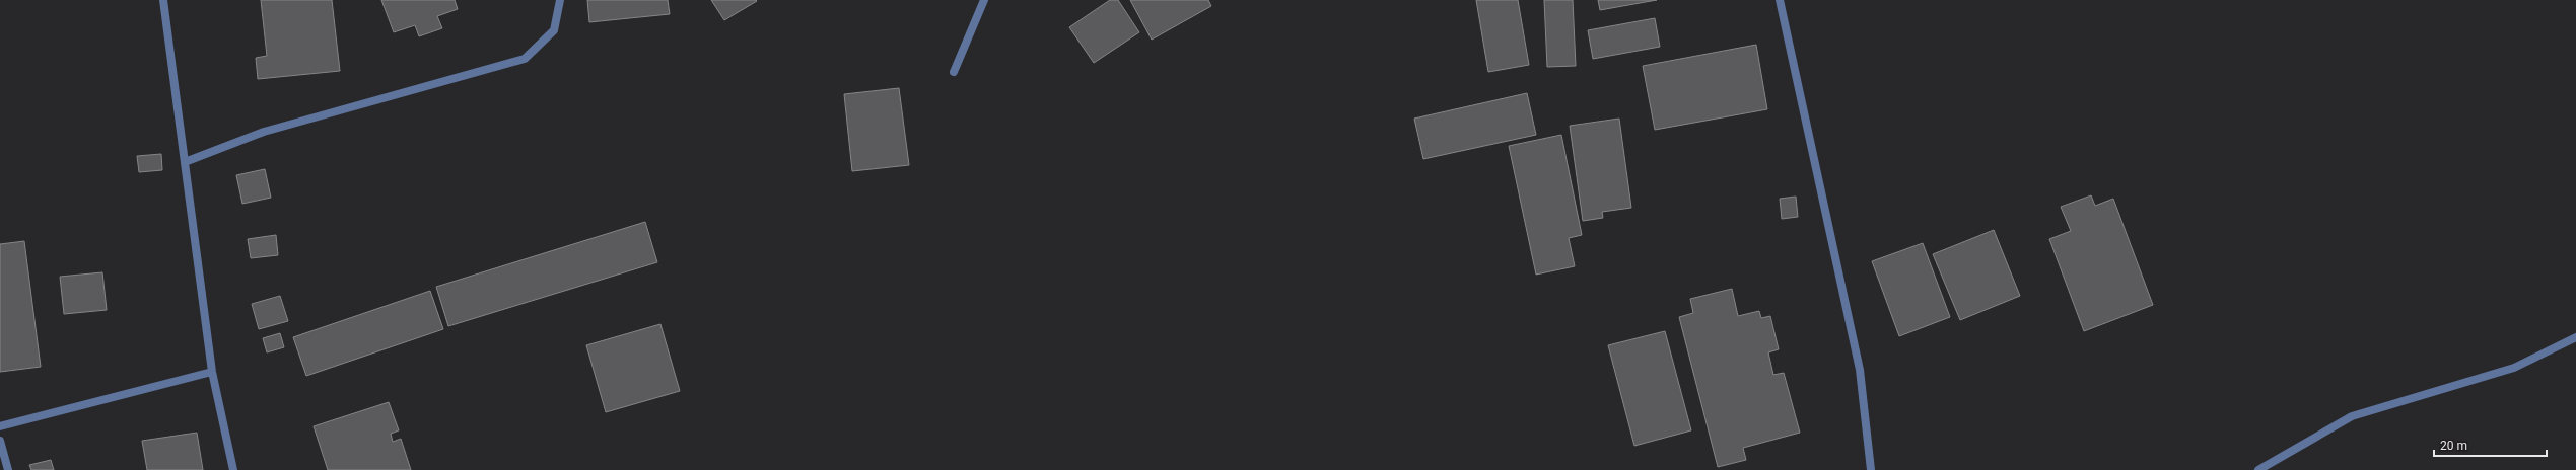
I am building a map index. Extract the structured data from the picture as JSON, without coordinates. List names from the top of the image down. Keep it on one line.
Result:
{"scale_bar":"20 m"}
